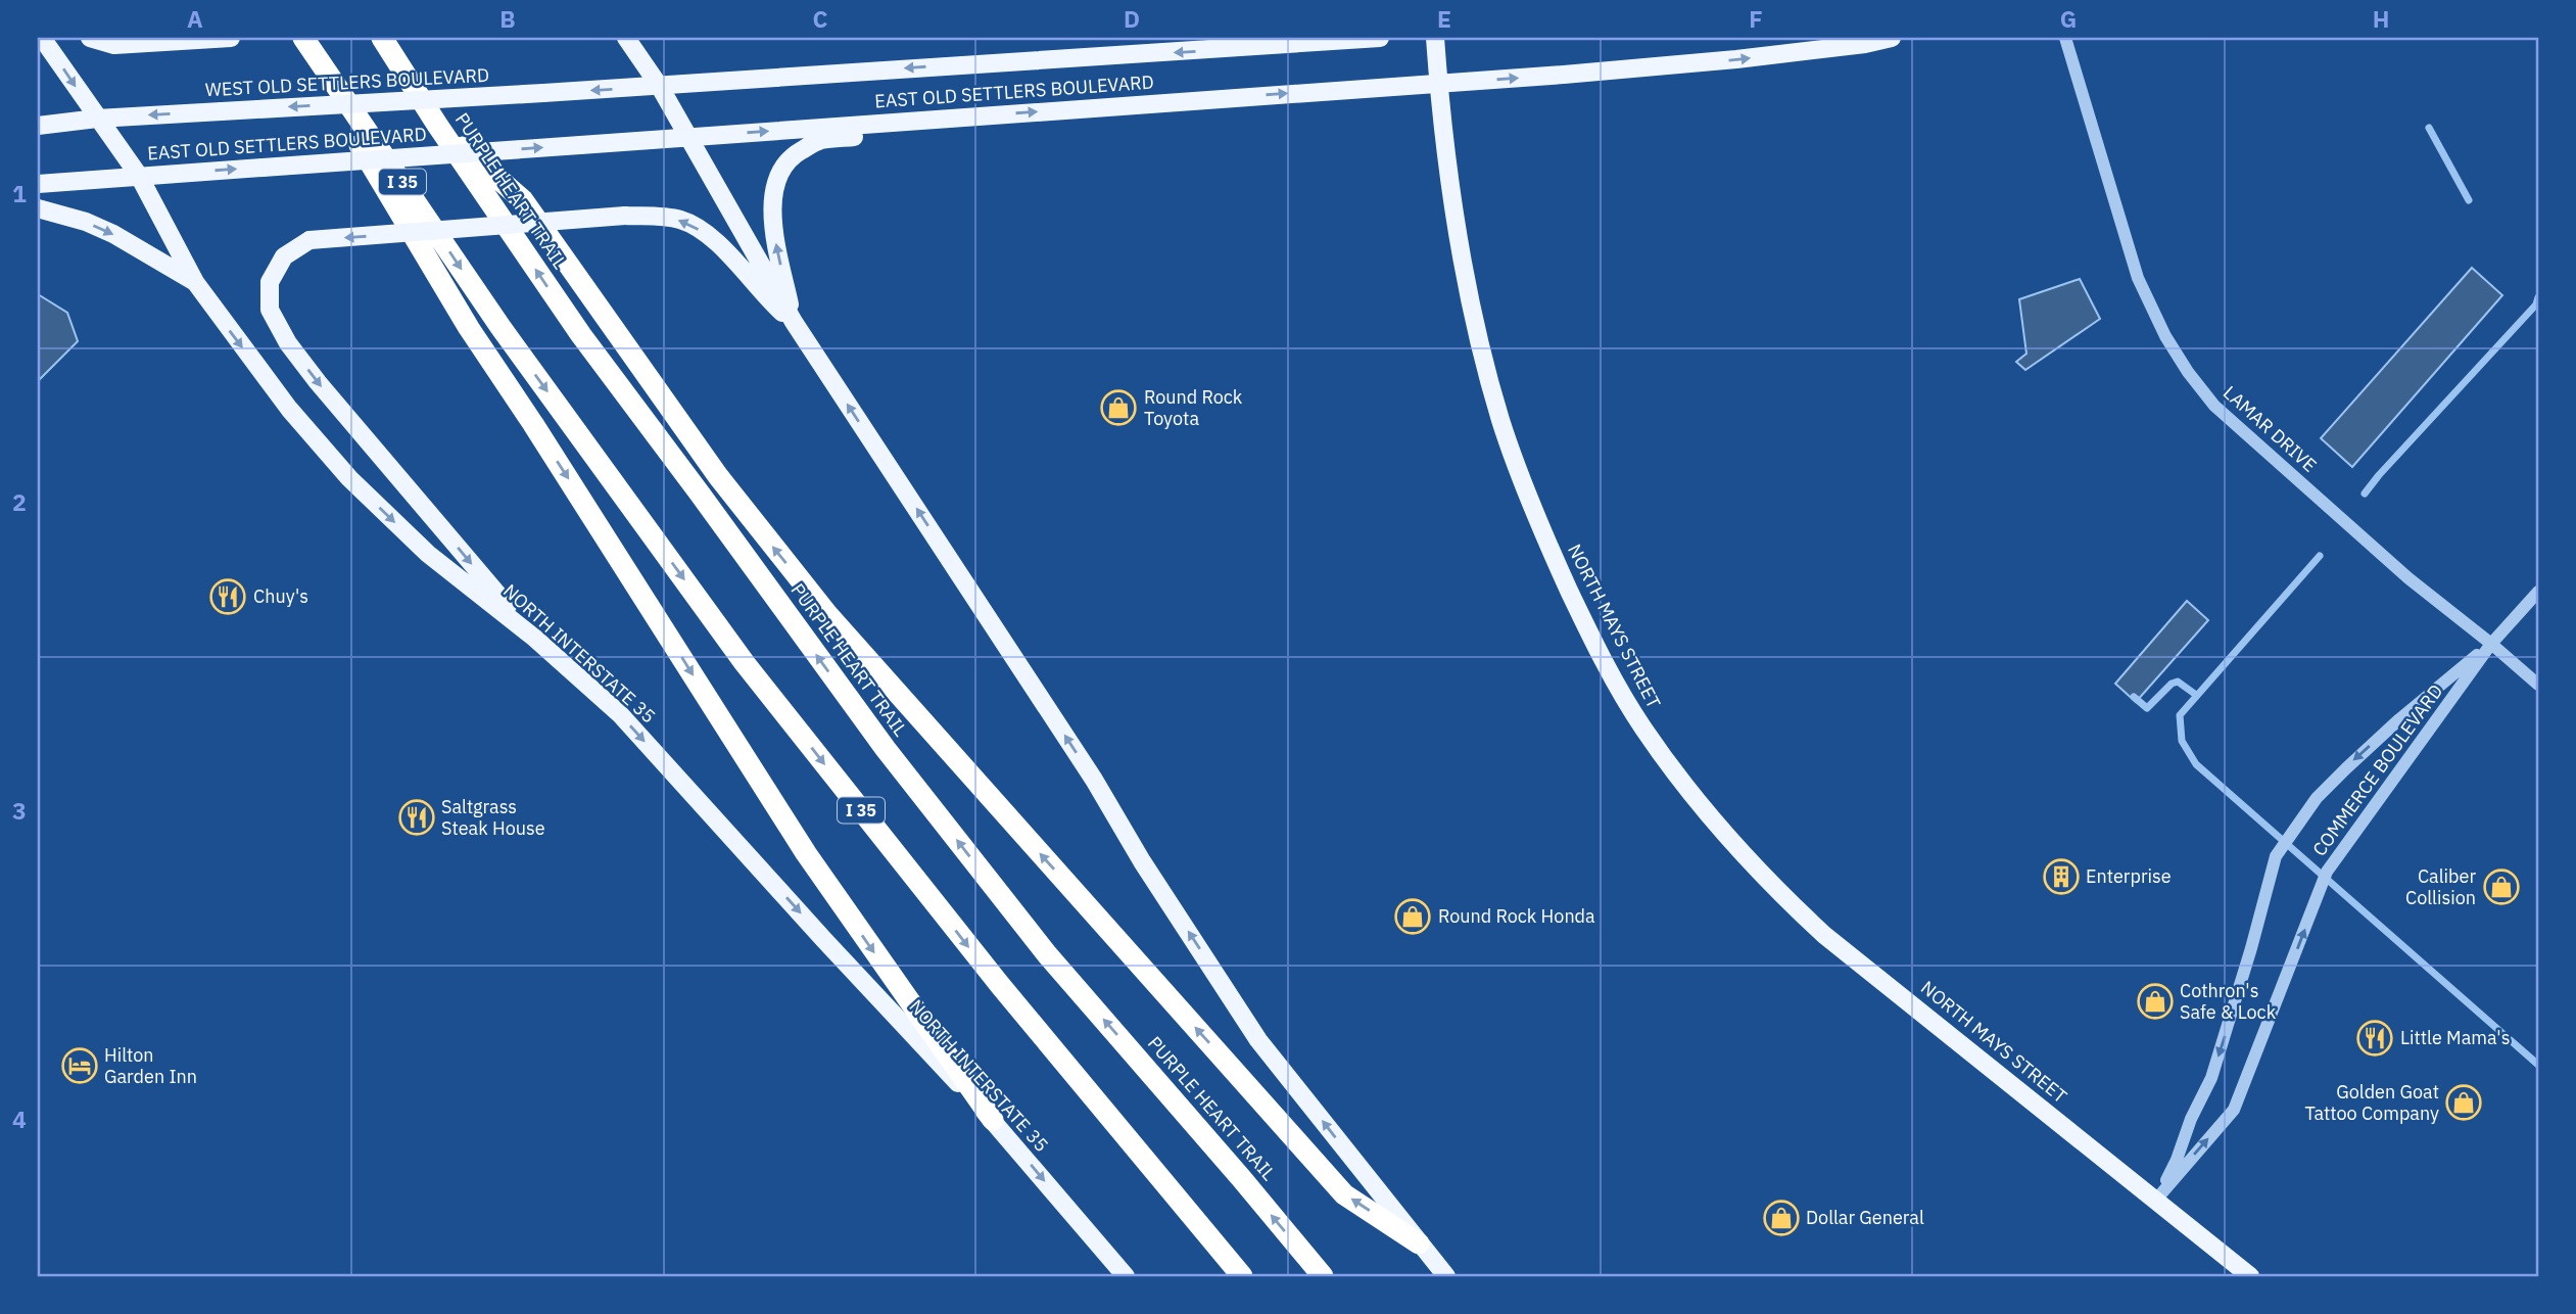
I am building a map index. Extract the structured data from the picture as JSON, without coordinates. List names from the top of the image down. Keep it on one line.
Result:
{"streets":{"highway":["I 35","PURPLE HEART TRAIL"],"main road":["WEST OLD SETTLERS BOULEVARD","EAST OLD SETTLERS BOULEVARD","NORTH MAYS STREET","NORTH INTERSTATE 35"],"street":["LAMAR DRIVE","COMMERCE BOULEVARD"]},"crossings":[["WEST OLD SETTLERS BOULEVARD","EAST OLD SETTLERS BOULEVARD"],["WEST OLD SETTLERS BOULEVARD","NORTH INTERSTATE 35"],["EAST OLD SETTLERS BOULEVARD","NORTH MAYS STREET"],["EAST OLD SETTLERS BOULEVARD","NORTH INTERSTATE 35"],["LAMAR DRIVE","COMMERCE BOULEVARD"],["NORTH MAYS STREET","COMMERCE BOULEVARD"]],"one_way":["WEST OLD SETTLERS BOULEVARD","NORTH INTERSTATE 35"],"places":{"shop":["Round Rock Toyota","Caliber Collision","Round Rock Honda","Cothron's Safe & Lock","Golden Goat Tattoo Company","Dollar General"],"restaurant":["Chuy's","Saltgrass Steak House","Little Mama's"],"building":["Enterprise"],"hotel":["Hilton Garden Inn"]},"grid":{"columns":["A","B","C","D","E","F","G","H"],"rows":["1","2","3","4"]}}
